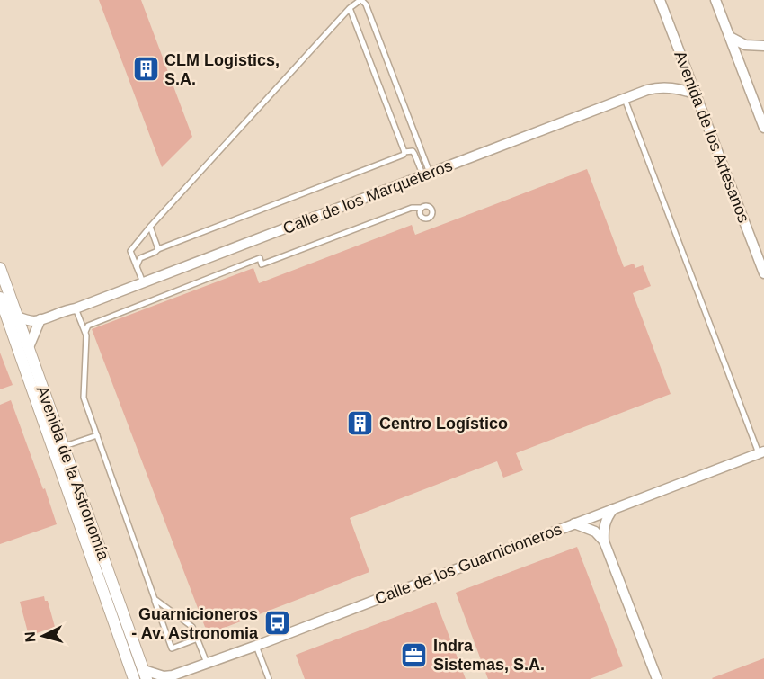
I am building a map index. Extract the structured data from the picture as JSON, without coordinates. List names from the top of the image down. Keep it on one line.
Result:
{"streets":{"street":["Avenida de los Artesanos","Calle de los Marqueteros","Avenida de la Astronomía","Calle de los Guarnicioneros"]},"crossings":[["Avenida de los Artesanos","Calle de los Marqueteros"],["Calle de los Marqueteros","Avenida de la Astronomía"],["Avenida de la Astronomía","Calle de los Guarnicioneros"]],"places":{"building":["CLM Logistics, S.A.","Centro Logístico"],"bus stop":["Guarnicioneros - Av. Astronomia"],"office":["Indra Sistemas, S.A."]},"north":"left"}
